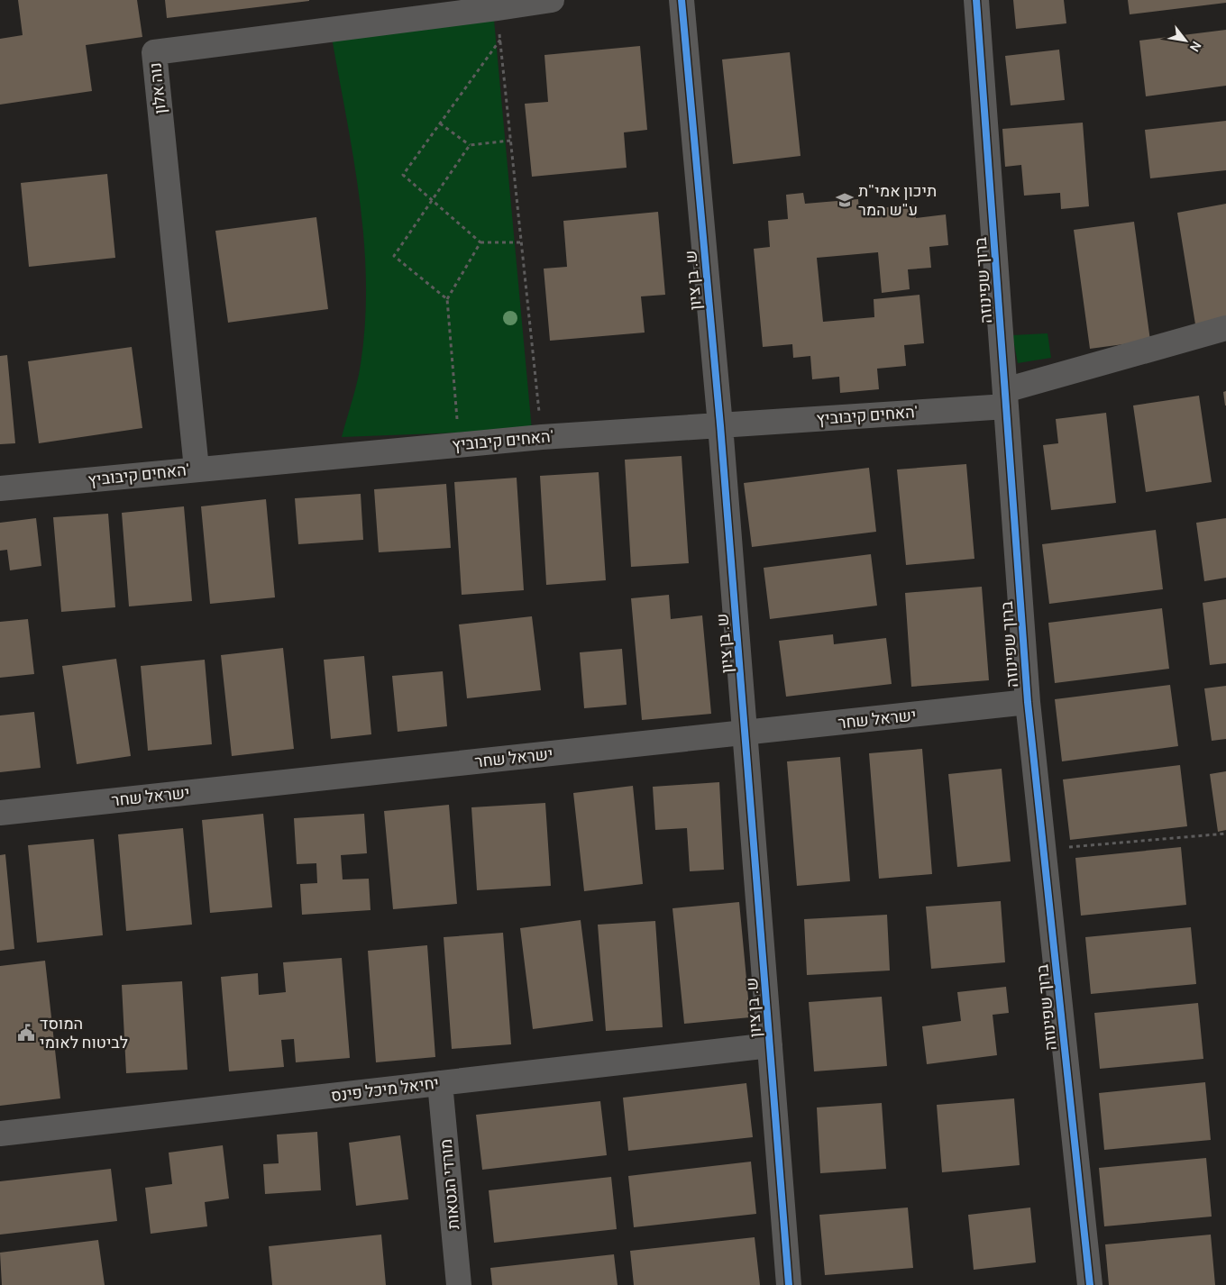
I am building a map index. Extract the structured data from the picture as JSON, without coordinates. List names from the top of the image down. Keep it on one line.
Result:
{"streets":{"street":["נוה אלון","ש. בן ציון","ברוך שפינוזה","האחים קיבוביץ'","ישראל שחר","יחיאל מיכל פינס","מורדי הגטאות"]},"crossings":[["נוה אלון","האחים קיבוביץ'"],["ש. בן ציון","האחים קיבוביץ'"],["ש. בן ציון","ישראל שחר"],["ש. בן ציון","יחיאל מיכל פינס"],["ברוך שפינוזה","האחים קיבוביץ'"],["ברוך שפינוזה","ישראל שחר"],["יחיאל מיכל פינס","מורדי הגטאות"]],"places":{"school or university":["תיכון אמי\"ת ע\"ש המר"],"public building":["המוסד לביטוח לאומי"]},"north":"bottom right"}
